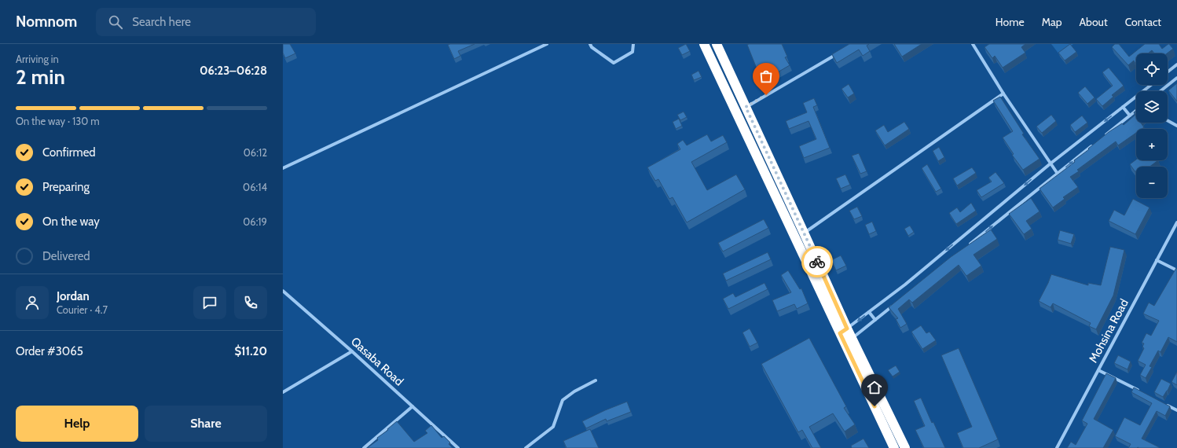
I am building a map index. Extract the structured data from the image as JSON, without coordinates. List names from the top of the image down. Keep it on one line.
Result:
{"streets":{"street":["Mohsina Road","Qasaba Road"]},"page":{"header":"Nomnom","search":"Search here","nav":["Home","Map","About","Contact"],"heading":["2 min","Arriving in","06:23–06:28"],"panel":["Jordan","Courier · 4.7","Order #3065","$11.20"],"map_buttons":["+","−"],"bar":"On the way · 130 m","list":[["Confirmed","06:12"],["Preparing","06:14"],["On the way","06:19"],"Delivered"],"buttons":["Help","Share"]}}
